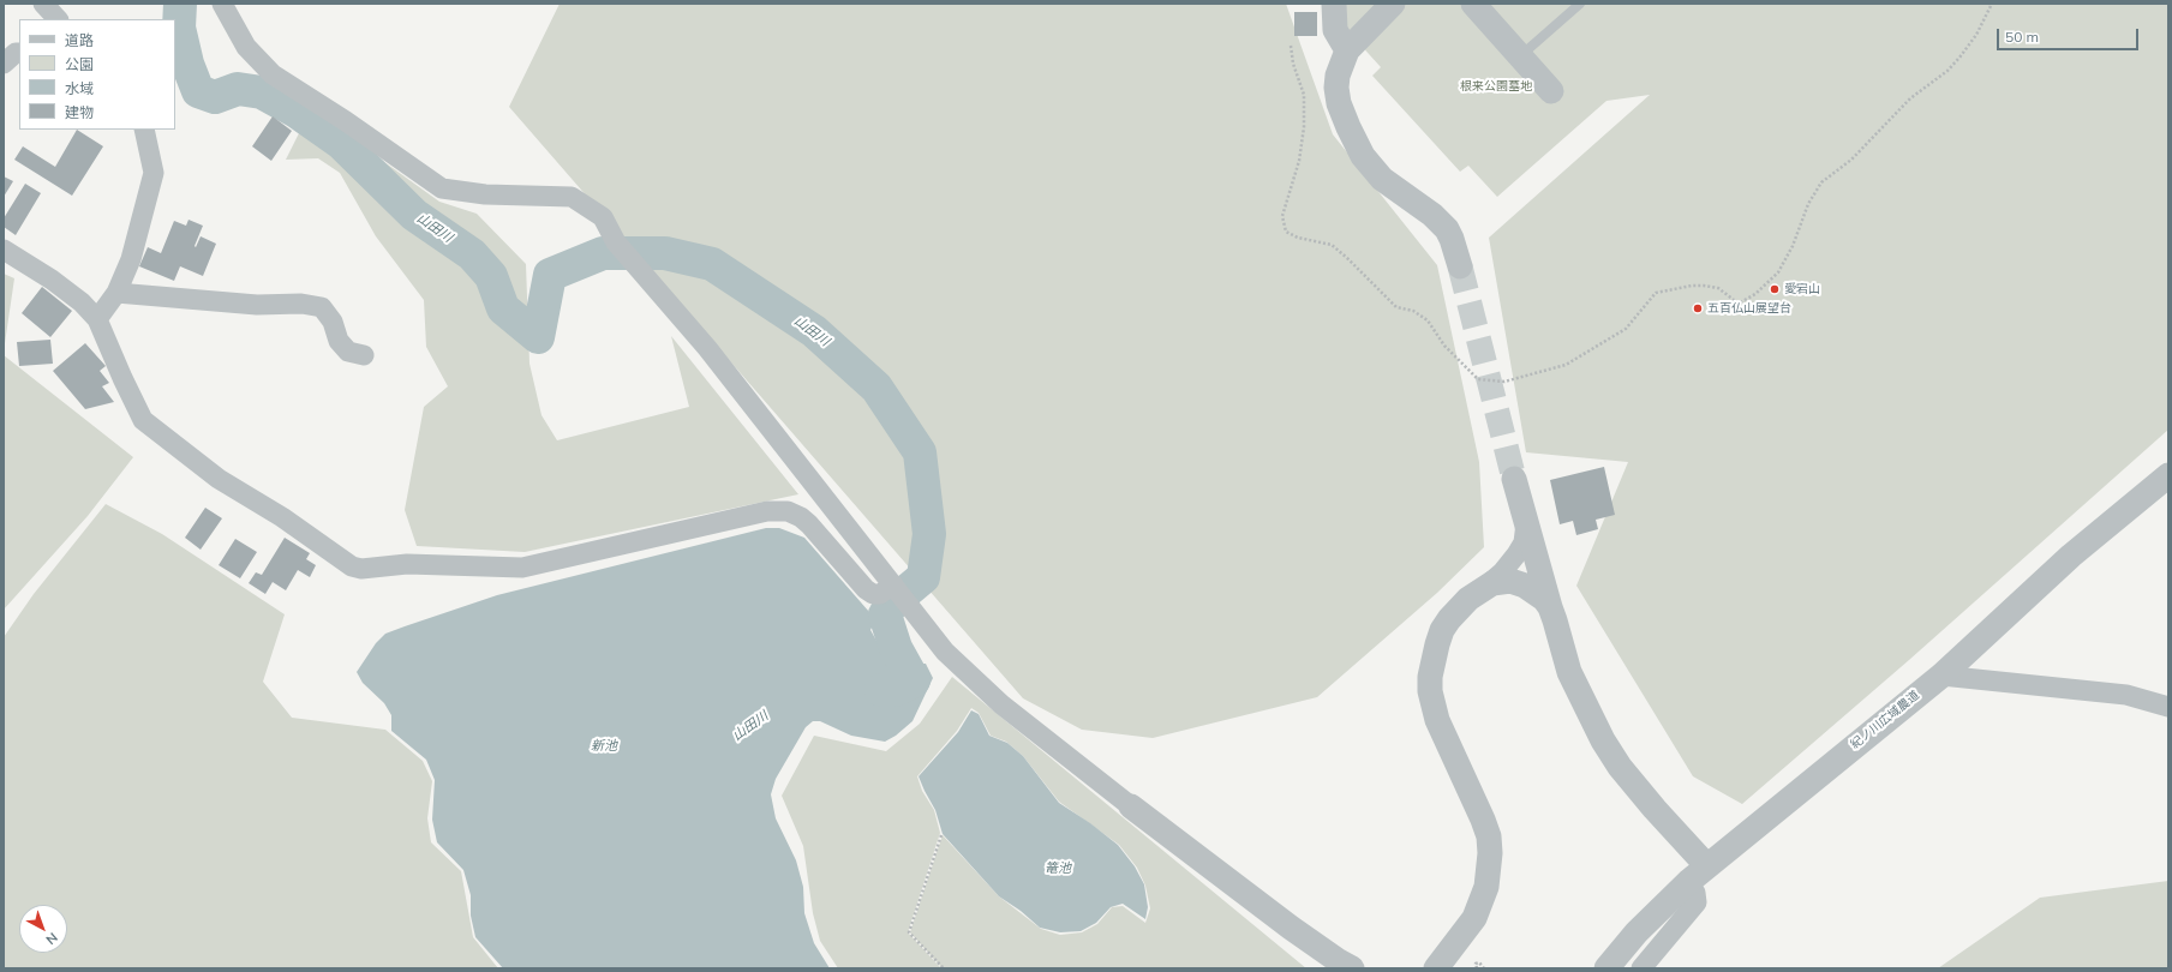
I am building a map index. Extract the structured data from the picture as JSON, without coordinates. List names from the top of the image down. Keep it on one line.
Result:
{"streets":{"street":["紀ノ川広域農道"]},"water":["山田川","新池","篭池"],"parks":["根来公園墓地"],"places":["愛宕山","五百仏山展望台"],"legend":["道路","公園","水域","建物"],"scale_bar":"50 m","north":"bottom right"}
